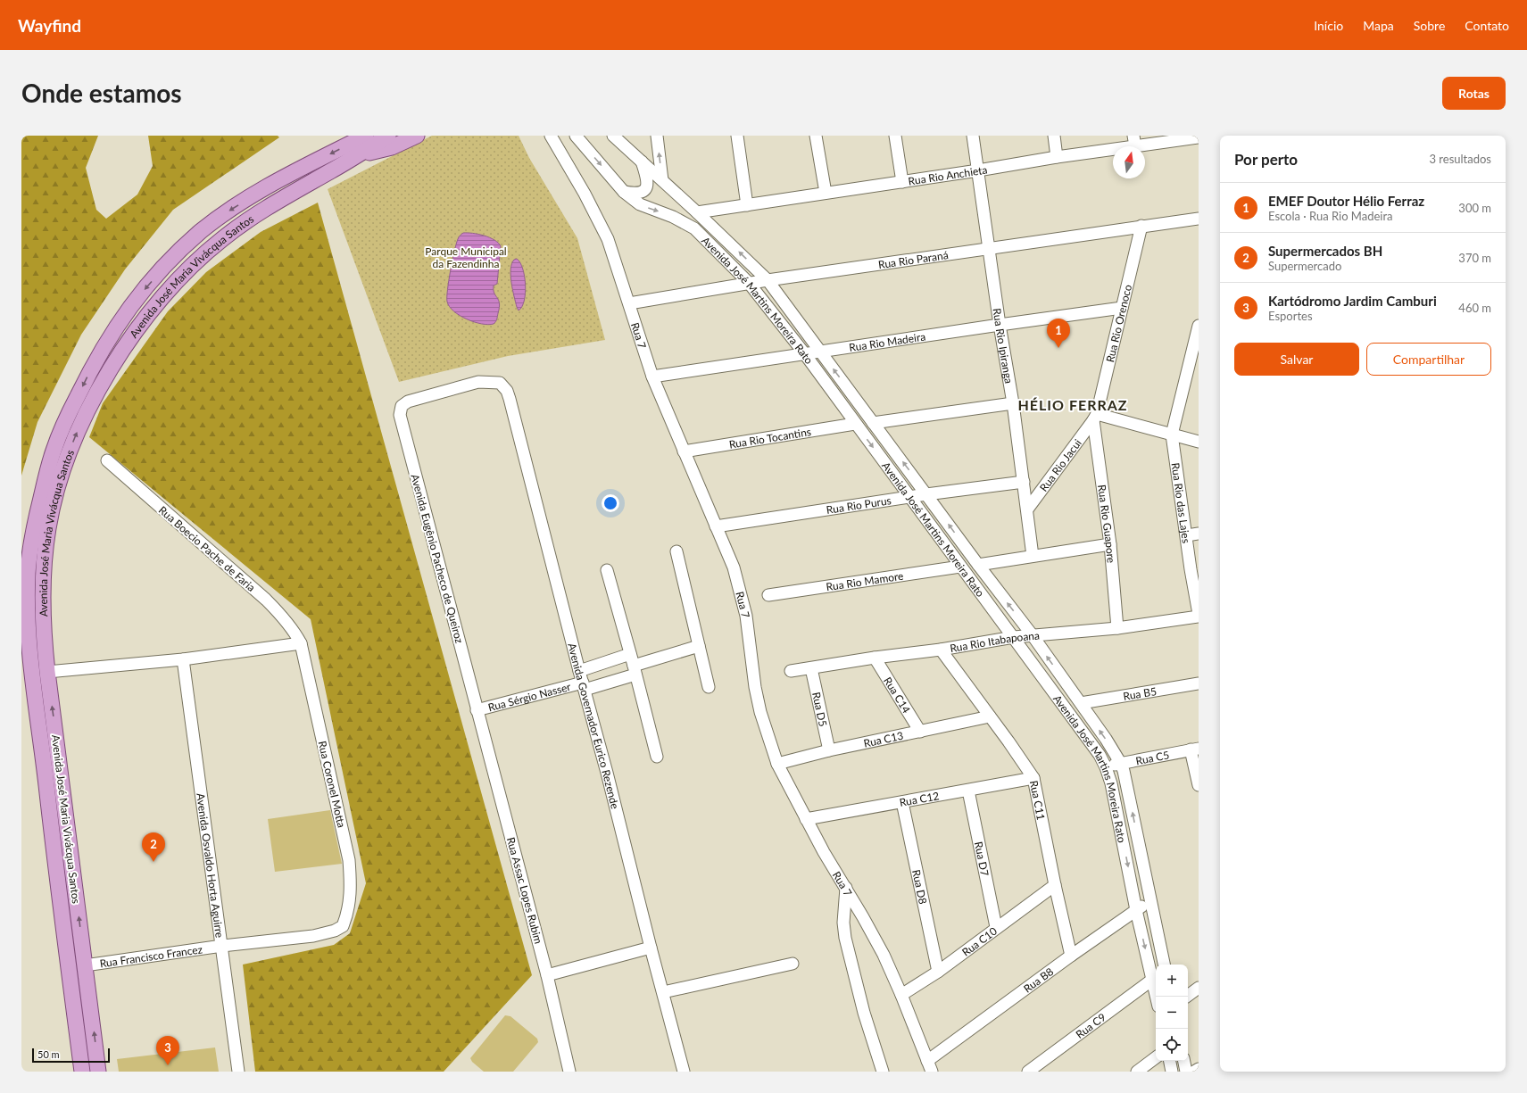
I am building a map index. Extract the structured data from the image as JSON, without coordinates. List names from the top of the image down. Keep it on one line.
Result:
{"streets":{"main road":["Avenida José Maria Vivácqua Santos"],"street":["Rua Rio Anchieta","Rua Rio Paraná","Avenida José Martins Moreira Rato","Rua Rio Orenoco","Rua 7","Rua Rio Madeira","Rua Rio Ipiranga","Rua Rio Tocantins","Rua Rio Jacui","Rua Rio das Lajes","Rua Rio Purus","Rua Rio Guapore","Rua Boecio Pache de Faria","Avenida Eugênio Pacheco de Queiroz","Rua Rio Mamore","Rua Rio Itabapoana","Rua B5","Rua C14","Rua Sérgio Nasser","Rua D5","Avenida Governador Eurico Rezende","Rua C13","Rua C5","Rua Coronel Motta","Rua C12","Rua C11","Rua D7","Avenida Osvaldo Horta Aguirre","Rua D8","Rua Assac Lopes Rubim","Rua C10","Rua Francisco Francez","Rua B8","Rua C9"]},"crossings":[["Rua Rio Anchieta","Avenida José Martins Moreira Rato"],["Rua Rio Anchieta","Rua Rio Ipiranga"],["Rua Rio Paraná","Avenida José Martins Moreira Rato"],["Rua Rio Paraná","Rua Rio Orenoco"],["Rua Rio Paraná","Rua 7"],["Rua Rio Paraná","Rua Rio Ipiranga"],["Avenida José Maria Vivácqua Santos","Rua Francisco Francez"],["Avenida José Martins Moreira Rato","Rua Rio Madeira"],["Avenida José Martins Moreira Rato","Rua Rio Tocantins"],["Avenida José Martins Moreira Rato","Rua Rio Purus"],["Avenida José Martins Moreira Rato","Rua Rio Mamore"],["Avenida José Martins Moreira Rato","Rua Rio Itabapoana"],["Avenida José Martins Moreira Rato","Rua B5"],["Avenida José Martins Moreira Rato","Rua C5"],["Avenida José Martins Moreira Rato","Rua B8"],["Avenida José Martins Moreira Rato","Rua C9"],["Rua Rio Orenoco","Rua Rio Madeira"],["Rua Rio Orenoco","Rua Rio Jacui"],["Rua Rio Orenoco","Rua Rio Guapore"],["Rua 7","Rua Rio Madeira"],["Rua 7","Rua Rio Tocantins"],["Rua 7","Rua Rio Purus"],["Rua 7","Rua C13"],["Rua 7","Rua C12"],["Rua 7","Rua C10"],["Rua 7","Rua B8"],["Rua Rio Madeira","Rua Rio Ipiranga"],["Rua Rio Ipiranga","Rua Rio Jacui"],["Rua Rio Ipiranga","Rua Rio Purus"],["Rua Rio Jacui","Rua Rio Guapore"],["Rua Rio das Lajes","Rua Rio Itabapoana"],["Rua Rio Guapore","Rua Rio Itabapoana"],["Rua Boecio Pache de Faria","Rua Coronel Motta"],["Avenida Eugênio Pacheco de Queiroz","Rua Sérgio Nasser"],["Avenida Eugênio Pacheco de Queiroz","Avenida Governador Eurico Rezende"],["Avenida Eugênio Pacheco de Queiroz","Rua Assac Lopes Rubim"],["Rua Rio Itabapoana","Rua C14"],["Rua Rio Itabapoana","Rua D5"],["Rua Rio Itabapoana","Rua C11"],["Rua C14","Rua C13"],["Rua Sérgio Nasser","Avenida Governador Eurico Rezende"],["Rua Sérgio Nasser","Rua Assac Lopes Rubim"],["Rua D5","Rua C13"],["Rua C13","Rua C11"],["Rua Coronel Motta","Rua Francisco Francez"],["Rua C12","Rua C11"],["Rua C12","Rua D7"],["Rua C12","Rua D8"],["Rua C11","Rua C10"],["Rua C11","Rua B8"],["Rua D7","Rua C10"],["Avenida Osvaldo Horta Aguirre","Rua Francisco Francez"],["Rua D8","Rua C10"]],"districts":["HÉLIO FERRAZ"],"parks":["Parque Municipal da Fazendinha"],"scale_bar":"50 m","north":"top","page":{"header":"Wayfind","nav":["Início","Mapa","Sobre","Contato"],"buttons":["Rotas",["Salvar","Compartilhar"]],"title":"Onde estamos","heading":["Por perto","3 resultados"],"list":[{"mark":"1","name":"EMEF Doutor Hélio Ferraz","note":"Escola · Rua Rio Madeira","value":"300 m"},{"mark":"2","name":"Supermercados BH","note":"Supermercado","value":"370 m"},{"mark":"3","name":"Kartódromo Jardim Camburi","note":"Esportes","value":"460 m"}],"pins":["1","2","3"],"map_buttons":["+","−"],"scale":"50 m"}}
